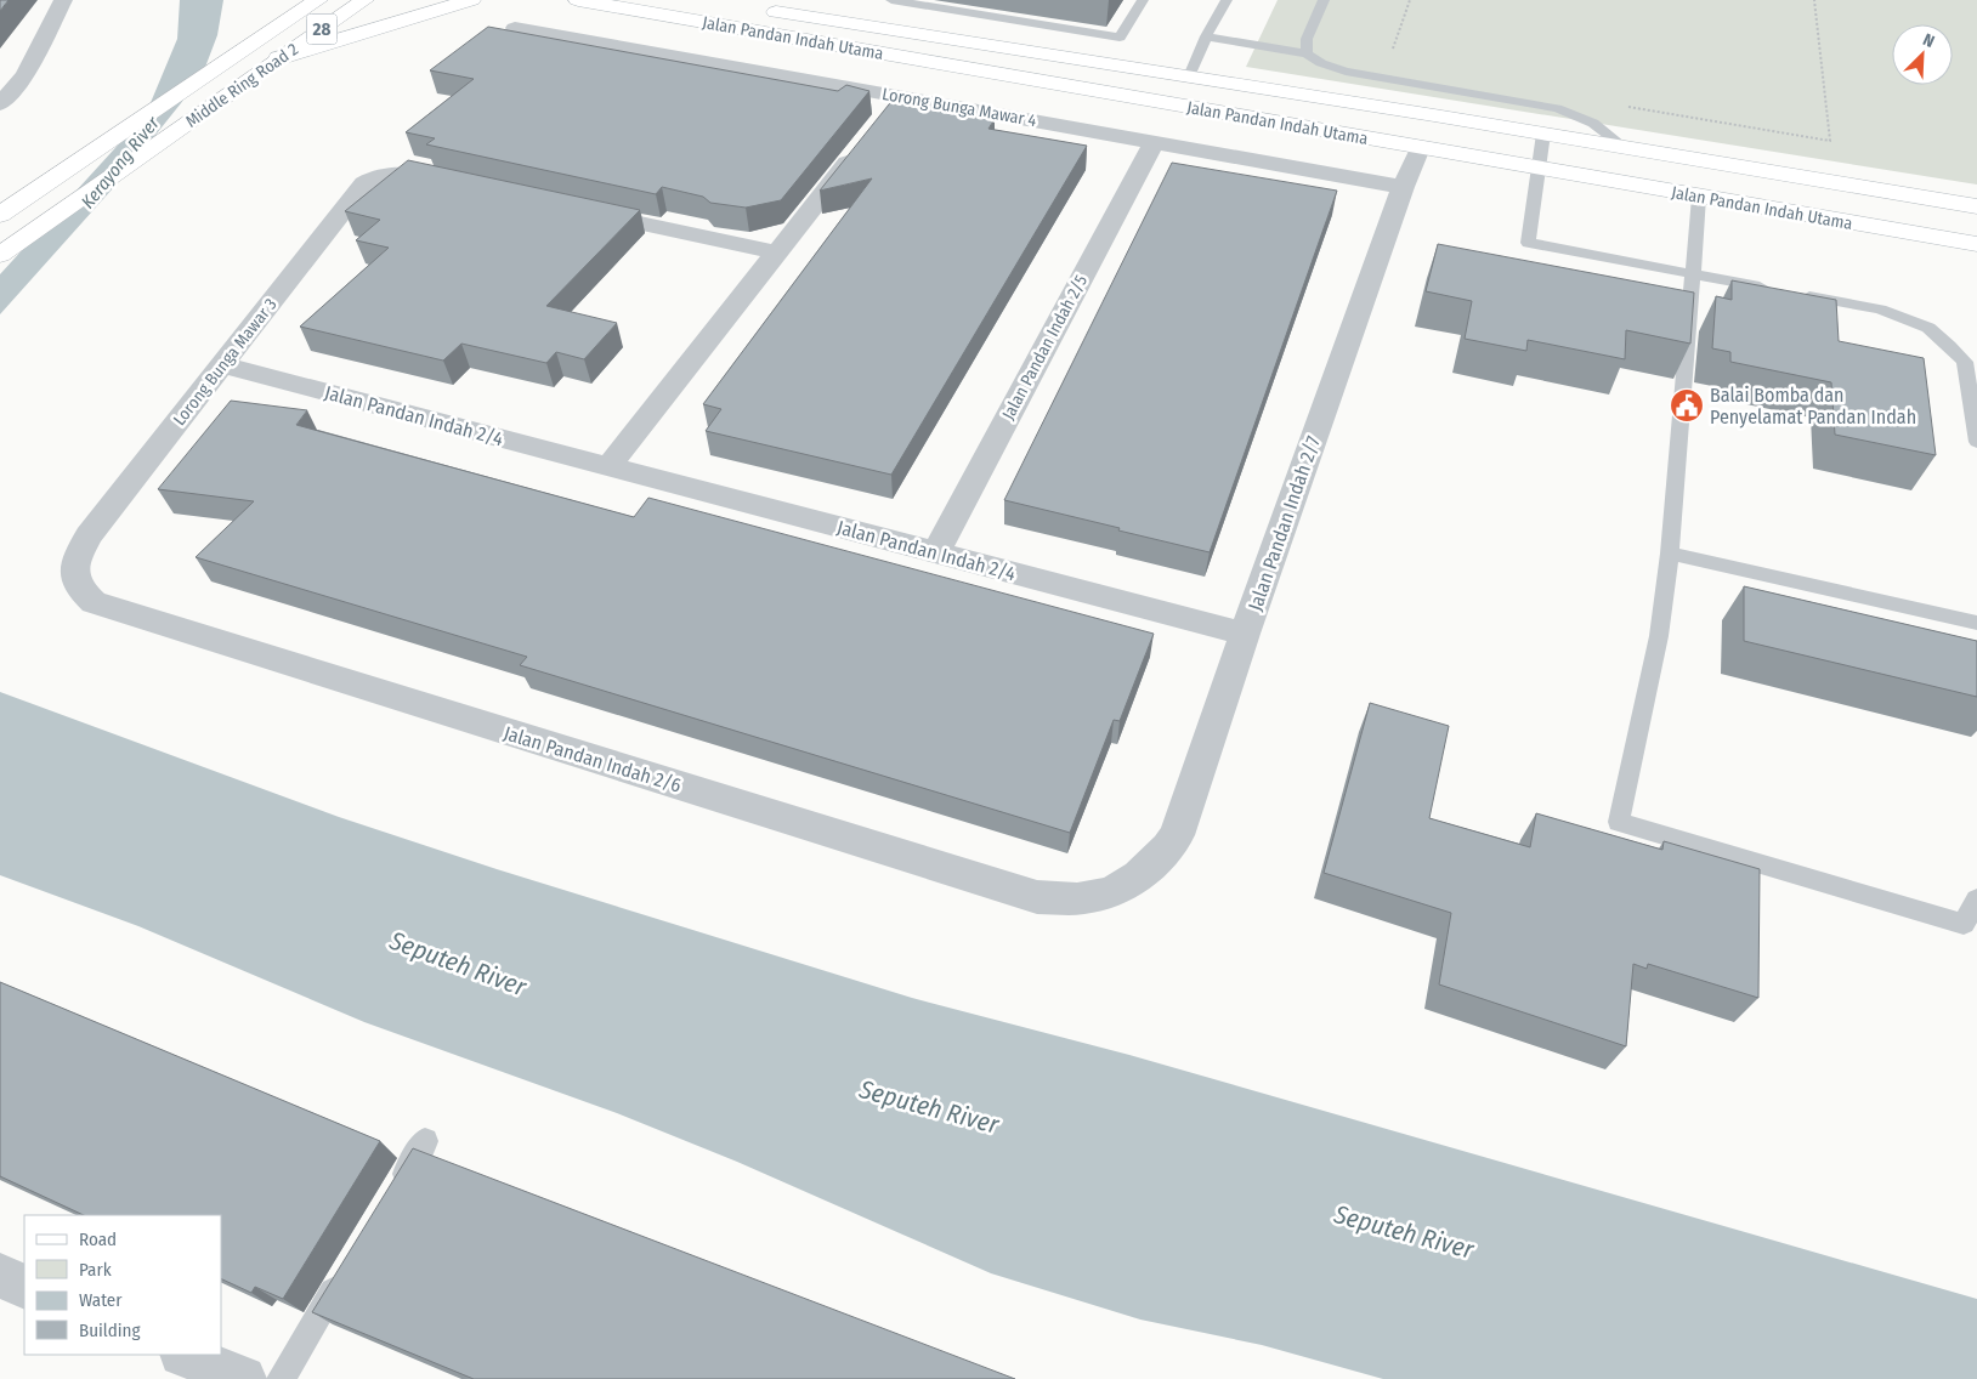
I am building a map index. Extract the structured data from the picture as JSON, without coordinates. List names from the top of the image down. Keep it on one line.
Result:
{"streets":{"main road":["28","Jalan Pandan Indah Utama","Middle Ring Road 2"],"street":["Lorong Bunga Mawar 4","Jalan Pandan Indah 2/5","Lorong Bunga Mawar 3","Jalan Pandan Indah 2/4","Jalan Pandan Indah 2/7","Jalan Pandan Indah 2/6"]},"crossings":[["Jalan Pandan Indah Utama","Jalan Pandan Indah 2/7"],["Lorong Bunga Mawar 4","Jalan Pandan Indah 2/5"],["Lorong Bunga Mawar 4","Jalan Pandan Indah 2/7"],["Jalan Pandan Indah 2/5","Jalan Pandan Indah 2/4"],["Lorong Bunga Mawar 3","Jalan Pandan Indah 2/4"],["Lorong Bunga Mawar 3","Jalan Pandan Indah 2/6"],["Jalan Pandan Indah 2/4","Jalan Pandan Indah 2/7"],["Jalan Pandan Indah 2/7","Jalan Pandan Indah 2/6"]],"water":["Kerayong River","Seputeh River"],"places":{"public building":["Balai Bomba dan Penyelamat Pandan Indah"]},"legend":["Road","Park","Water","Building"],"north":"top right"}
